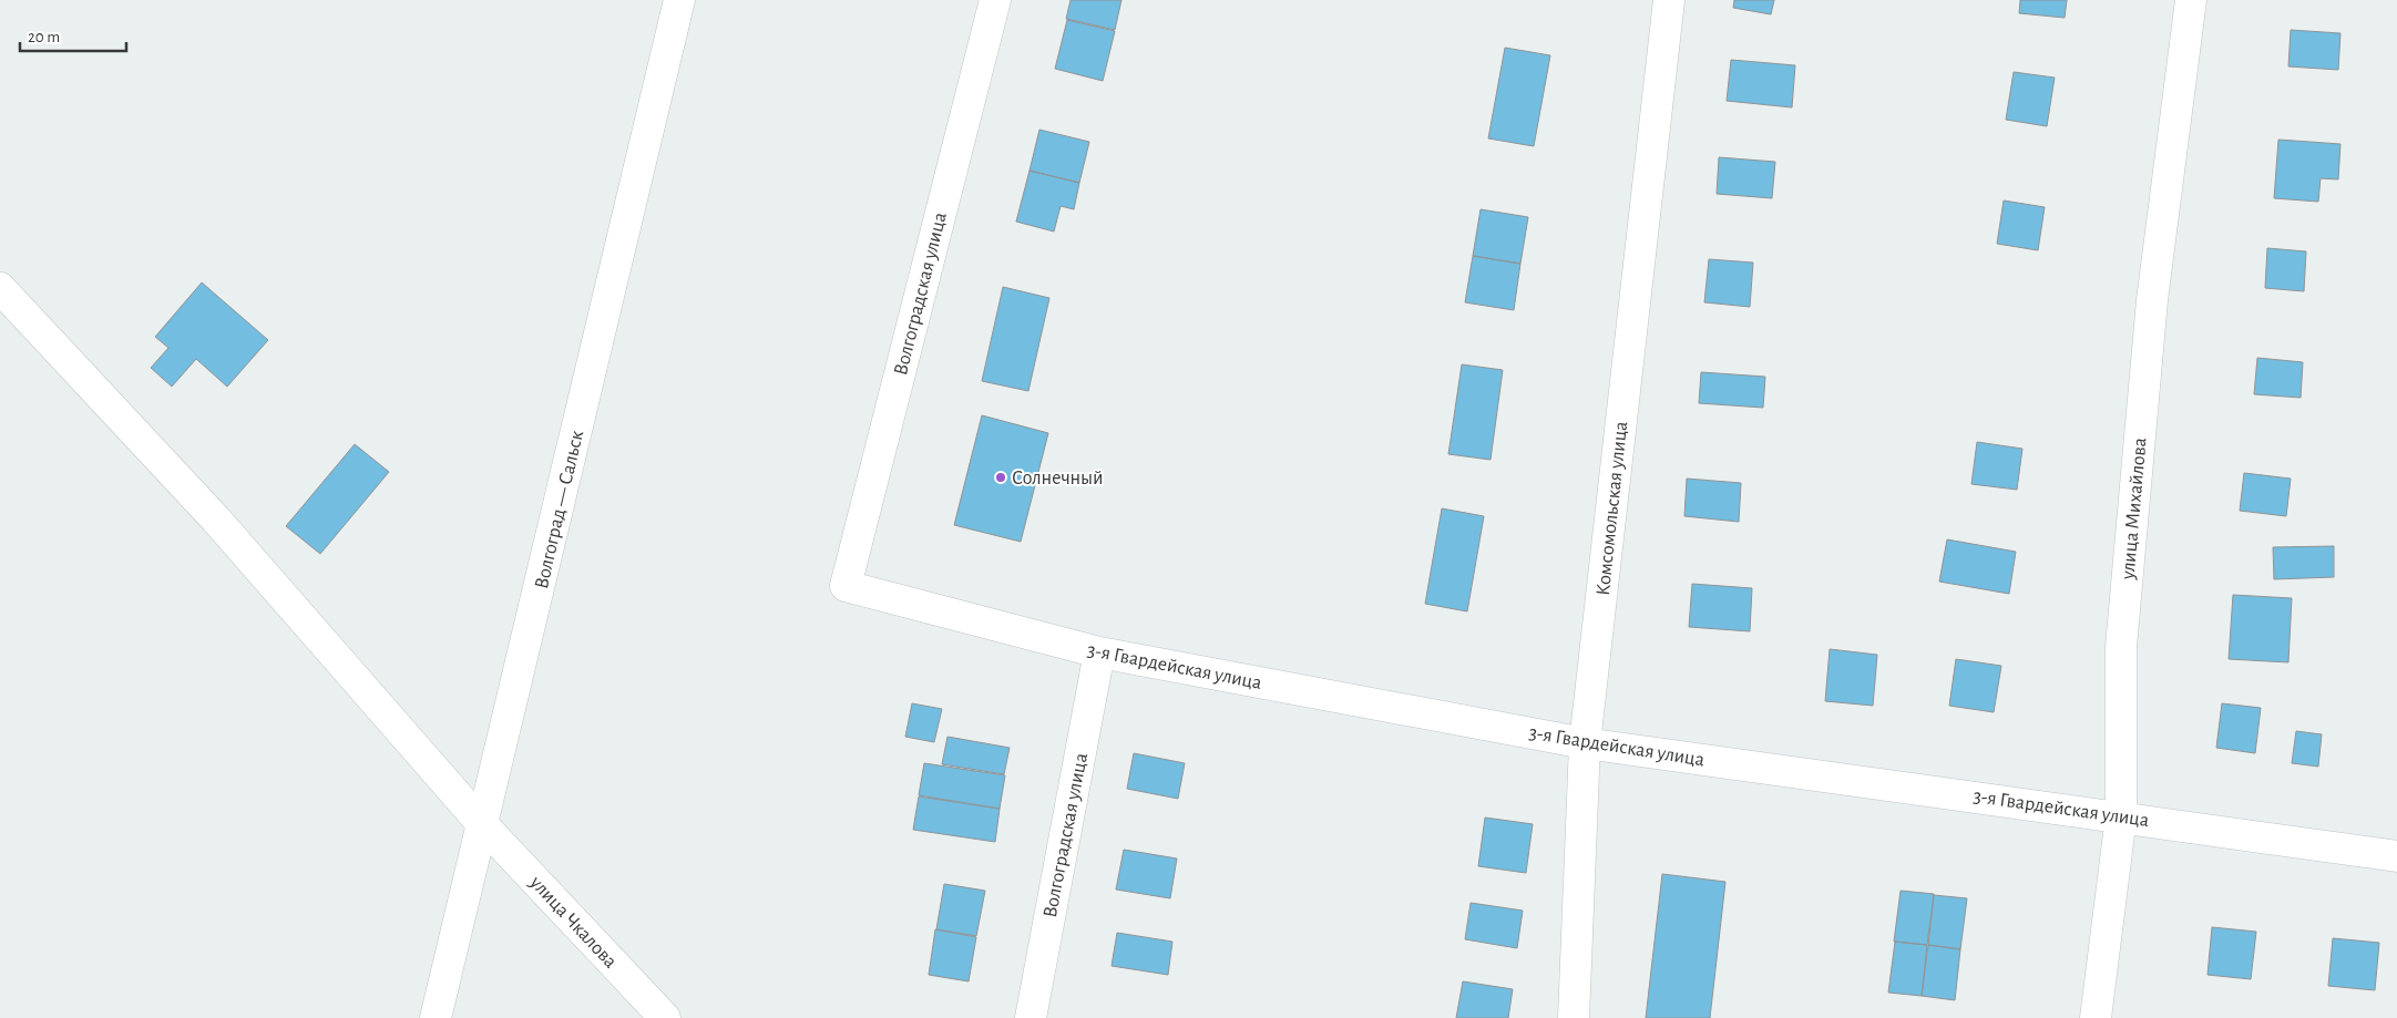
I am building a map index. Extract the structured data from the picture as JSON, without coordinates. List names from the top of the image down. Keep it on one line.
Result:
{"streets":{"street":["Волгоградская улица","Комсомольская улица","улица Михайлова","Волгоград — Сальск","3-я Гвардейская улица","улица Чкалова"]},"crossings":[["Волгоградская улица","3-я Гвардейская улица"],["Комсомольская улица","3-я Гвардейская улица"],["улица Михайлова","3-я Гвардейская улица"],["Волгоград — Сальск","улица Чкалова"]],"places":["Солнечный"],"scale_bar":"20 m"}
